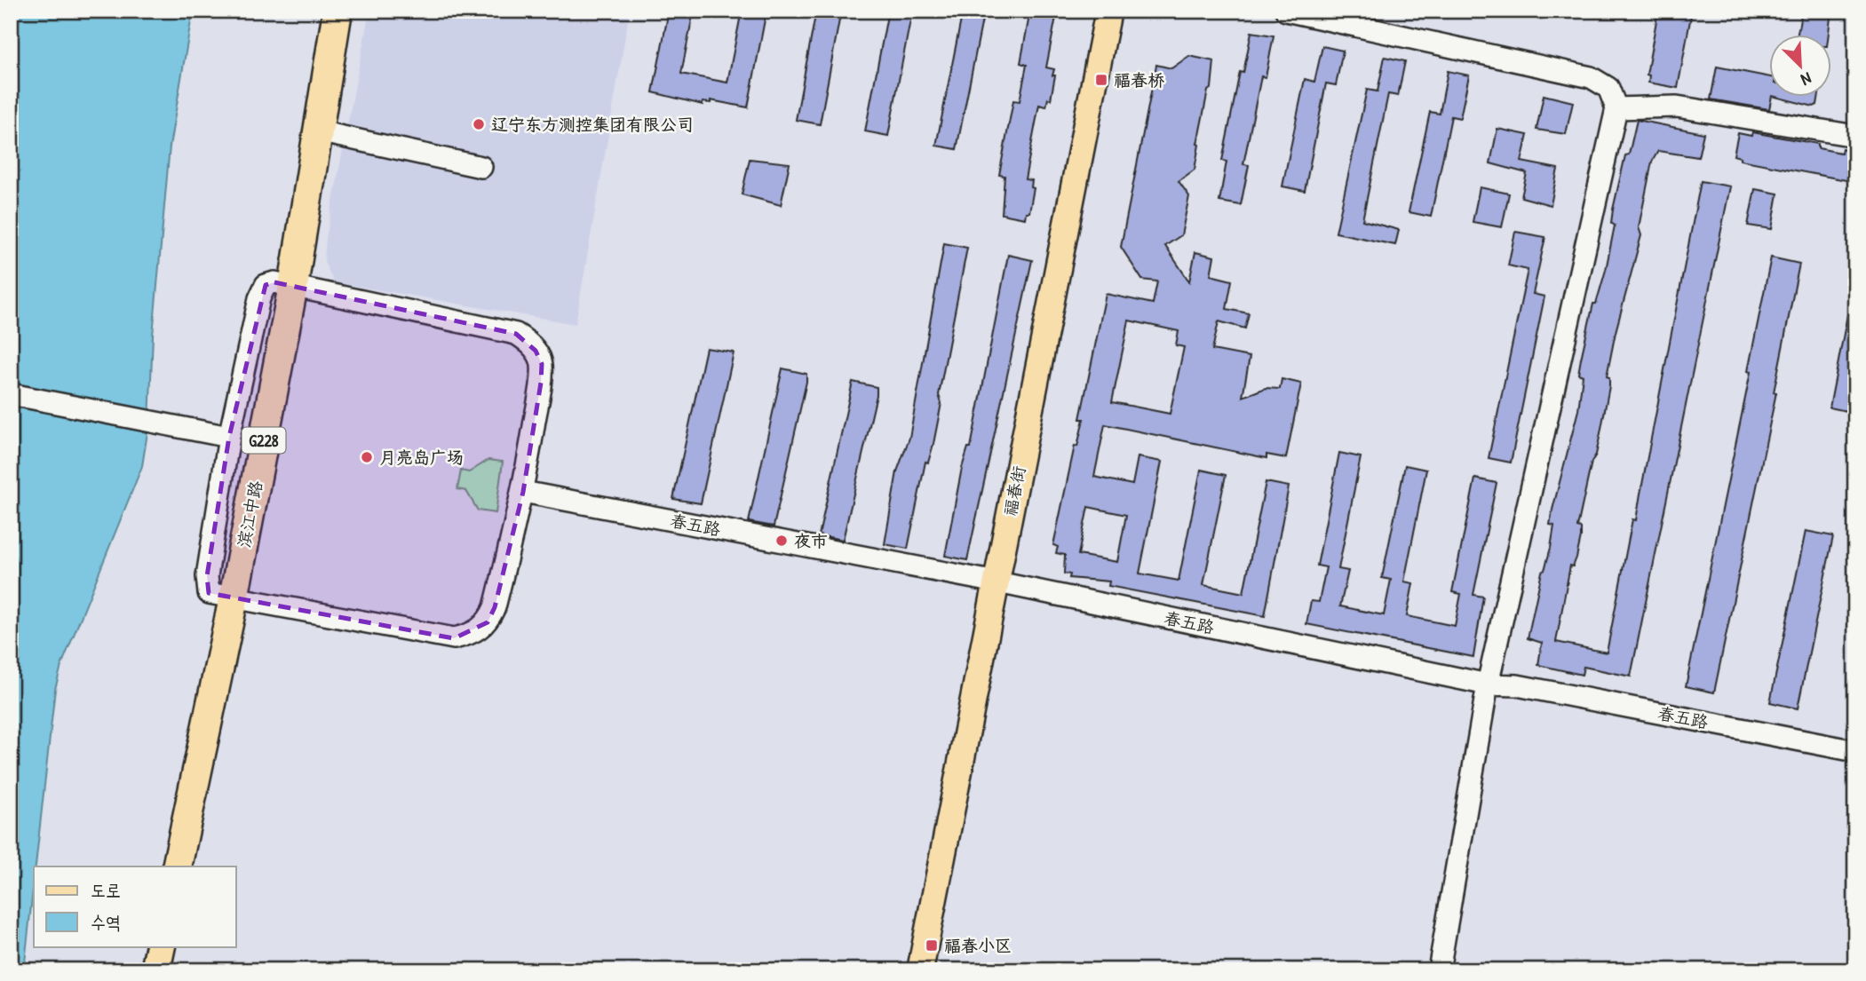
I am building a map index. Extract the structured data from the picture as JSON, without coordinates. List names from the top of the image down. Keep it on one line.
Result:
{"streets":{"highway":["G228","滨江中路"],"main road":["福春街"],"street":["春五路"]},"crossings":[["福春街","春五路"]],"places":{"transit":["福春桥","福春小区"],"other":["辽宁东方测控集团有限公司","月亮岛广场","夜市"]},"legend":["도로","수역"],"north":"bottom right"}
